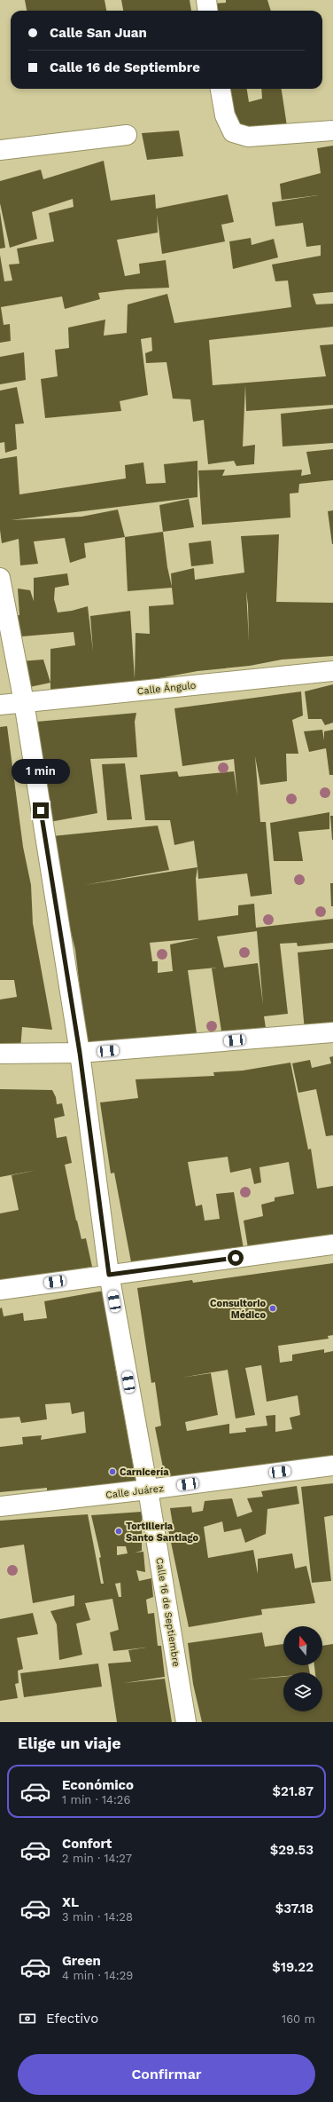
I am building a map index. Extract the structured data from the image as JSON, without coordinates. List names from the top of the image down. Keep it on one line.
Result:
{"streets":{"street":["Calle Ángulo","Calle Juárez","Calle 16 de Septiembre"]},"crossings":[["Calle Ángulo","Calle 16 de Septiembre"],["Calle Juárez","Calle 16 de Septiembre"]],"places":["Consultorio Médico","Carnicería","Tortilleria Santo Santiago"],"north":"top","page":{"banner":["Calle San Juan","Calle 16 de Septiembre"],"bubble":"1 min","heading":"Elige un viaje","list":[{"name":"Económico","note":"1 min · 14:26","value":"$21.87"},{"name":"Confort","note":"2 min · 14:27","value":"$29.53"},{"name":"XL","note":"3 min · 14:28","value":"$37.18"},{"name":"Green","note":"4 min · 14:29","value":"$19.22"}],"pay":["Efectivo","160 m"],"buttons":"Confirmar"}}
